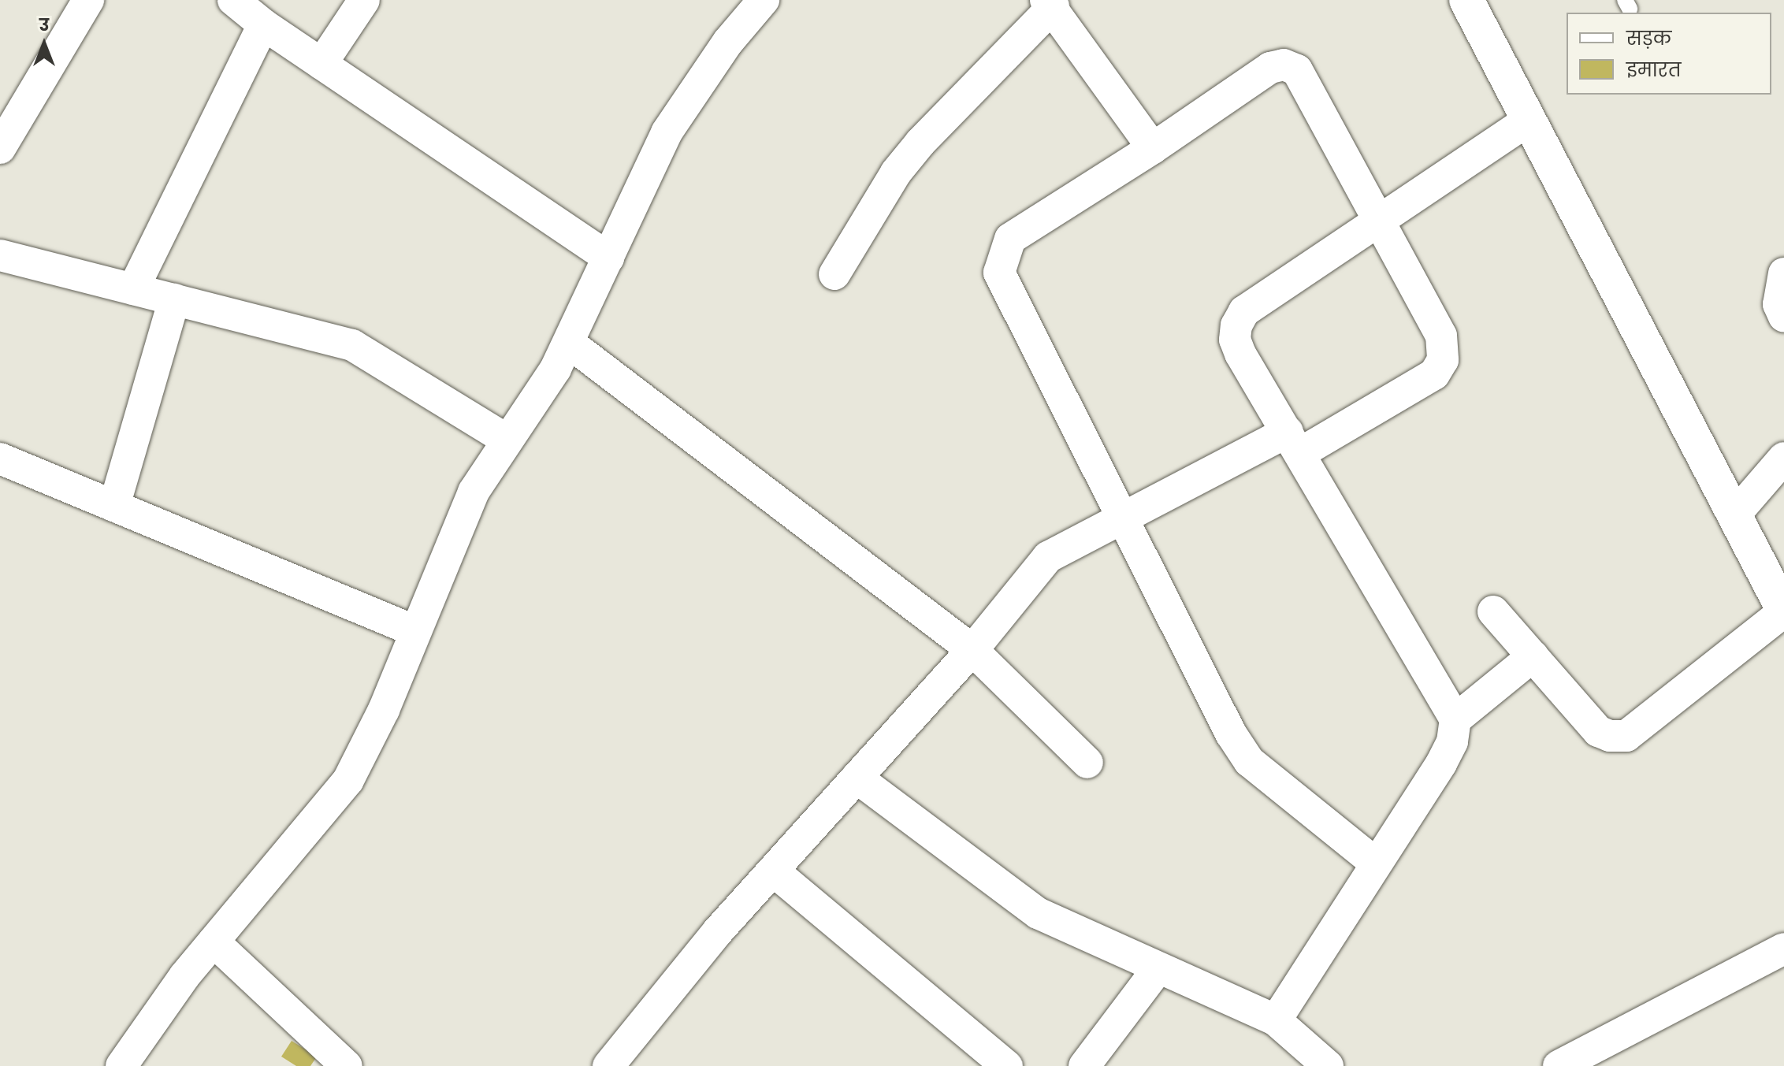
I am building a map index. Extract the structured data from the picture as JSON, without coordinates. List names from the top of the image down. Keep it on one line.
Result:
{"legend":["सड़क","इमारत"],"north":"top"}
